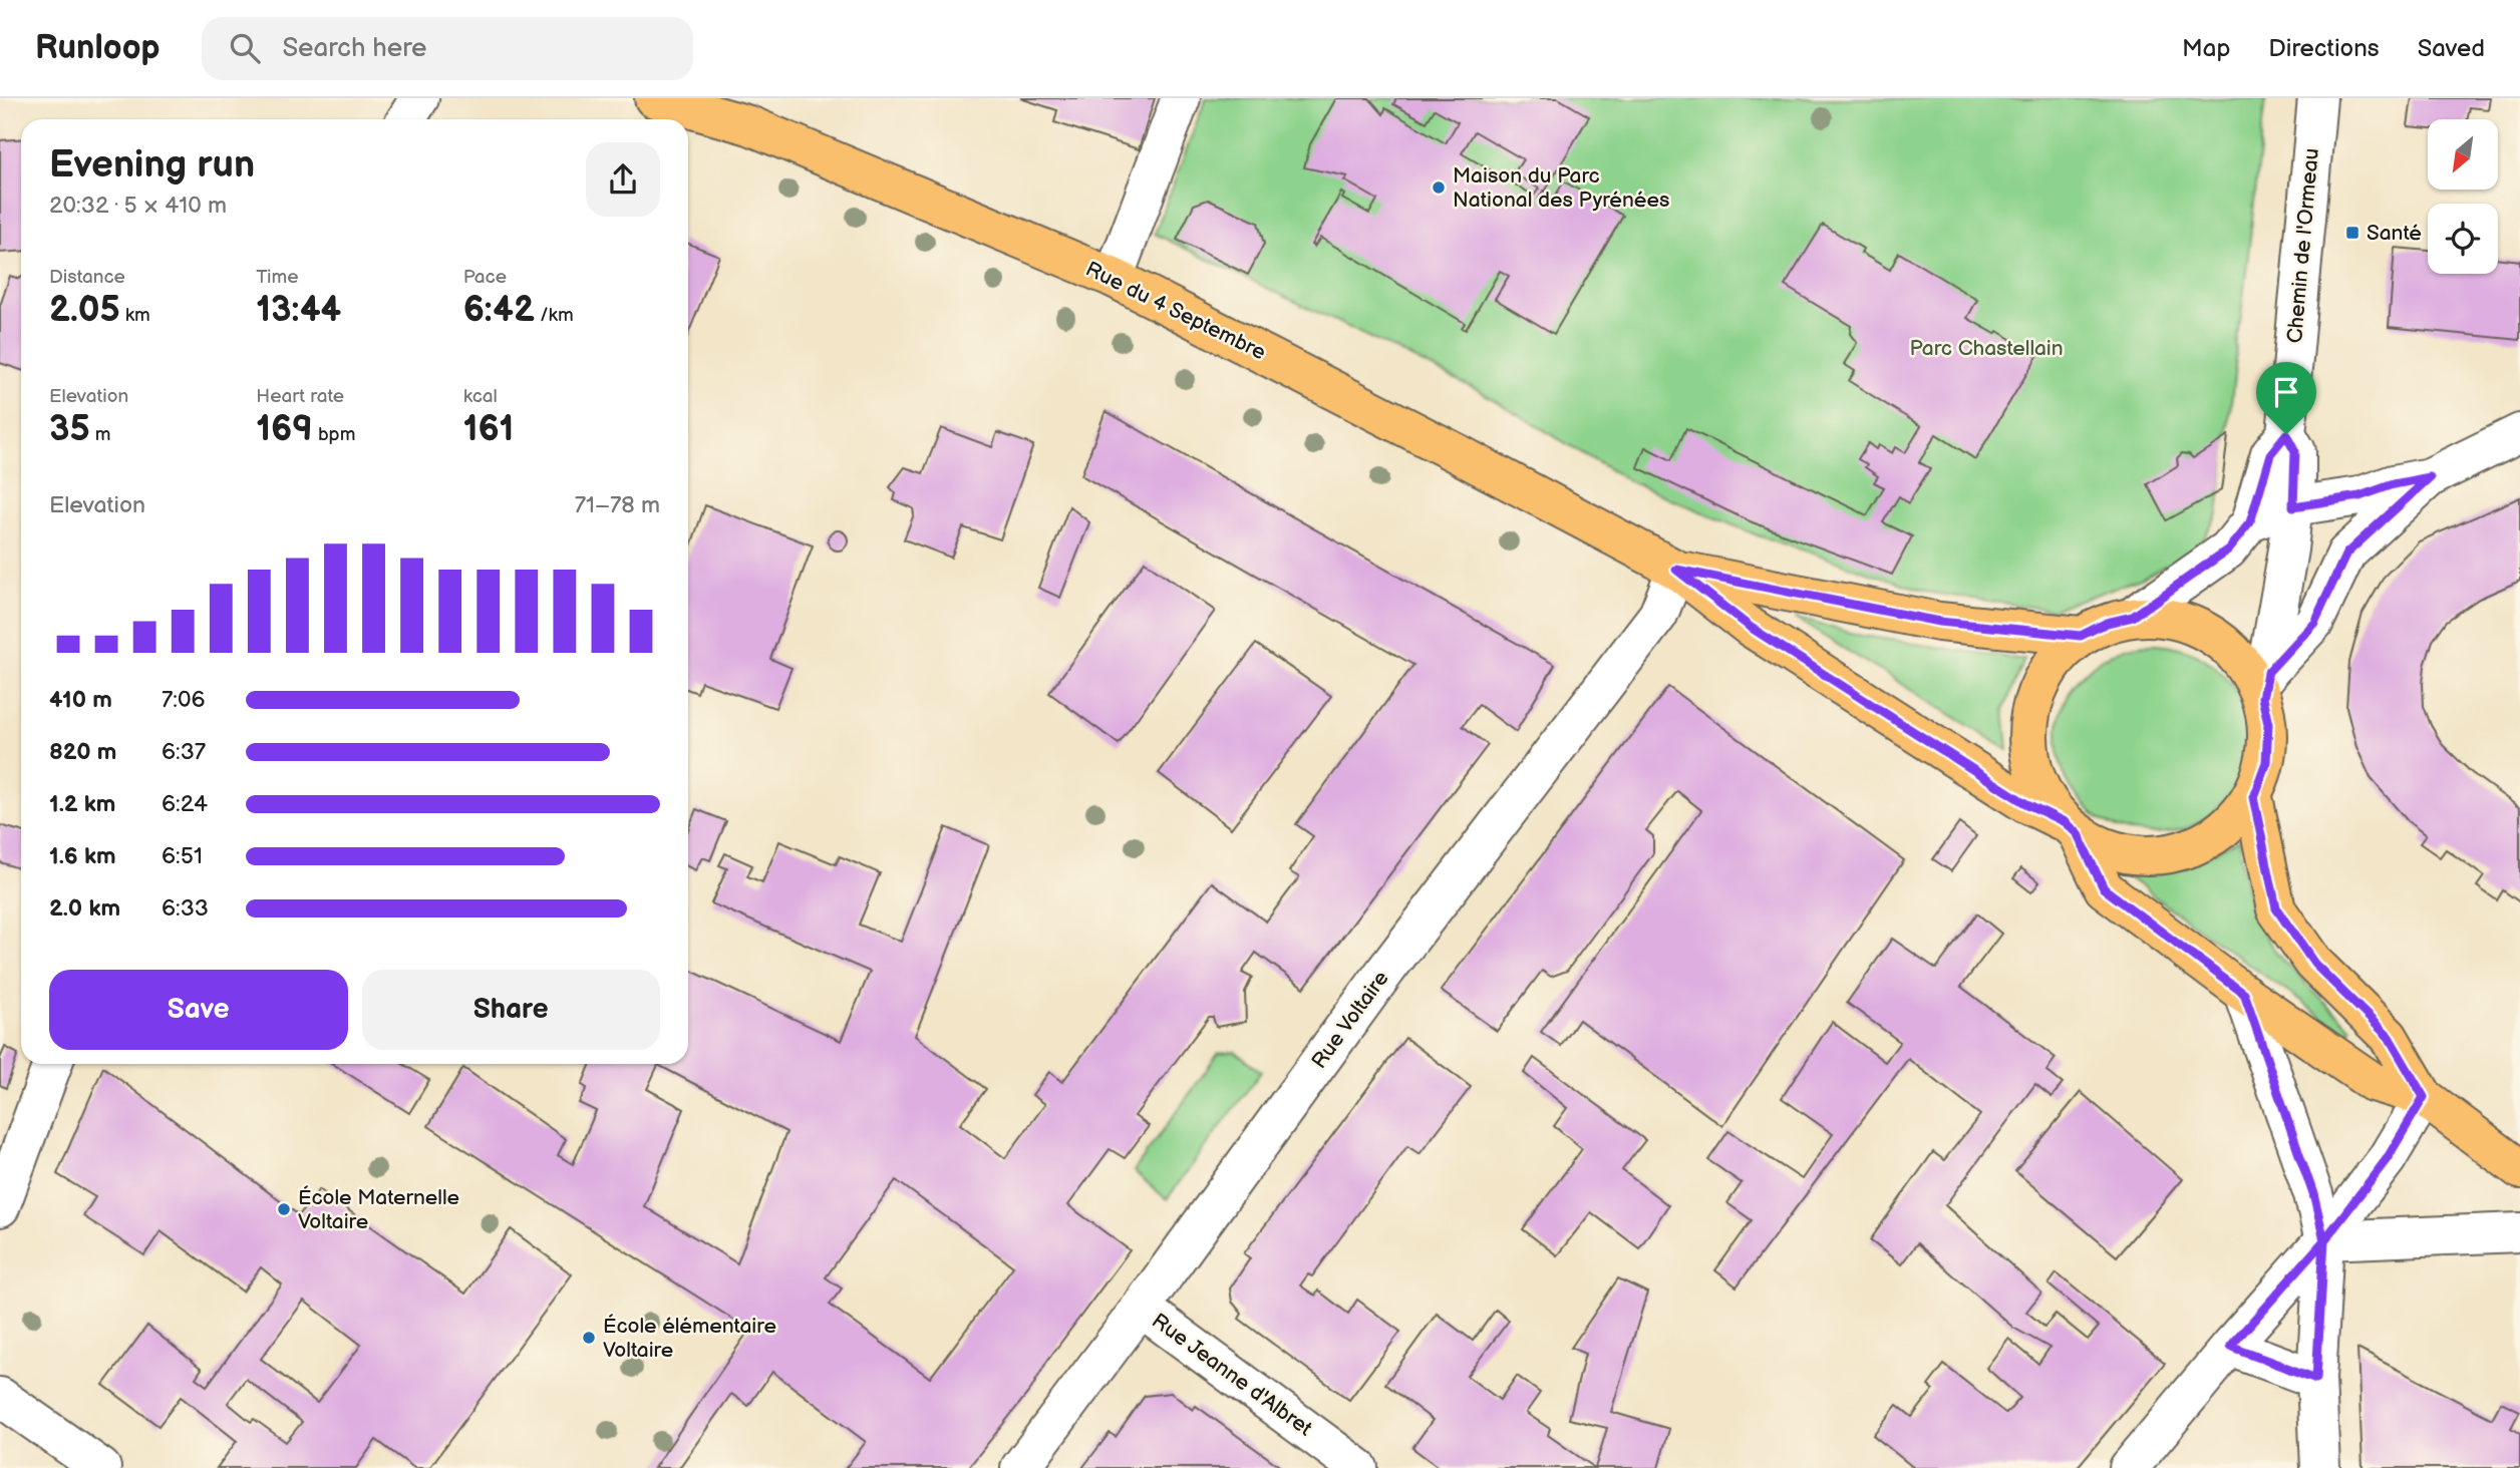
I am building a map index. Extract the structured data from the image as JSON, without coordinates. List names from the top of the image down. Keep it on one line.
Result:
{"streets":{"main road":["Rue du 4 Septembre"],"street":["Chemin de l'Ormeau","Rue Voltaire","Rue Jeanne d'Albret"]},"crossings":[["Chemin de l'Ormeau","Rue du 4 Septembre"],["Rue du 4 Septembre","Rue Voltaire"],["Rue Voltaire","Rue Jeanne d'Albret"]],"parks":["Parc Chastellain"],"places":{"other":["Maison du Parc National des Pyrénées","École Maternelle Voltaire","École élémentaire Voltaire"],"transit":["Santé"]},"north":"bottom left","page":{"header":"Runloop","search":"Search here","nav":["Map","Directions","Saved"],"heading":["Evening run","20:32 · 5 × 410 m"],"stats":[["Distance","2.05 km"],["Time","13:44"],["Pace","6:42 /km"],["Elevation","35 m"],["Heart rate","169 bpm"],["kcal","161"]],"chart":["Elevation","71–78 m"],"list":[{"name":"410 m","note":"7:06"},{"name":"820 m","note":"6:37"},{"name":"1.2 km","note":"6:24"},{"name":"1.6 km","note":"6:51"},{"name":"2.0 km","note":"6:33"}],"buttons":["Save","Share"]}}
